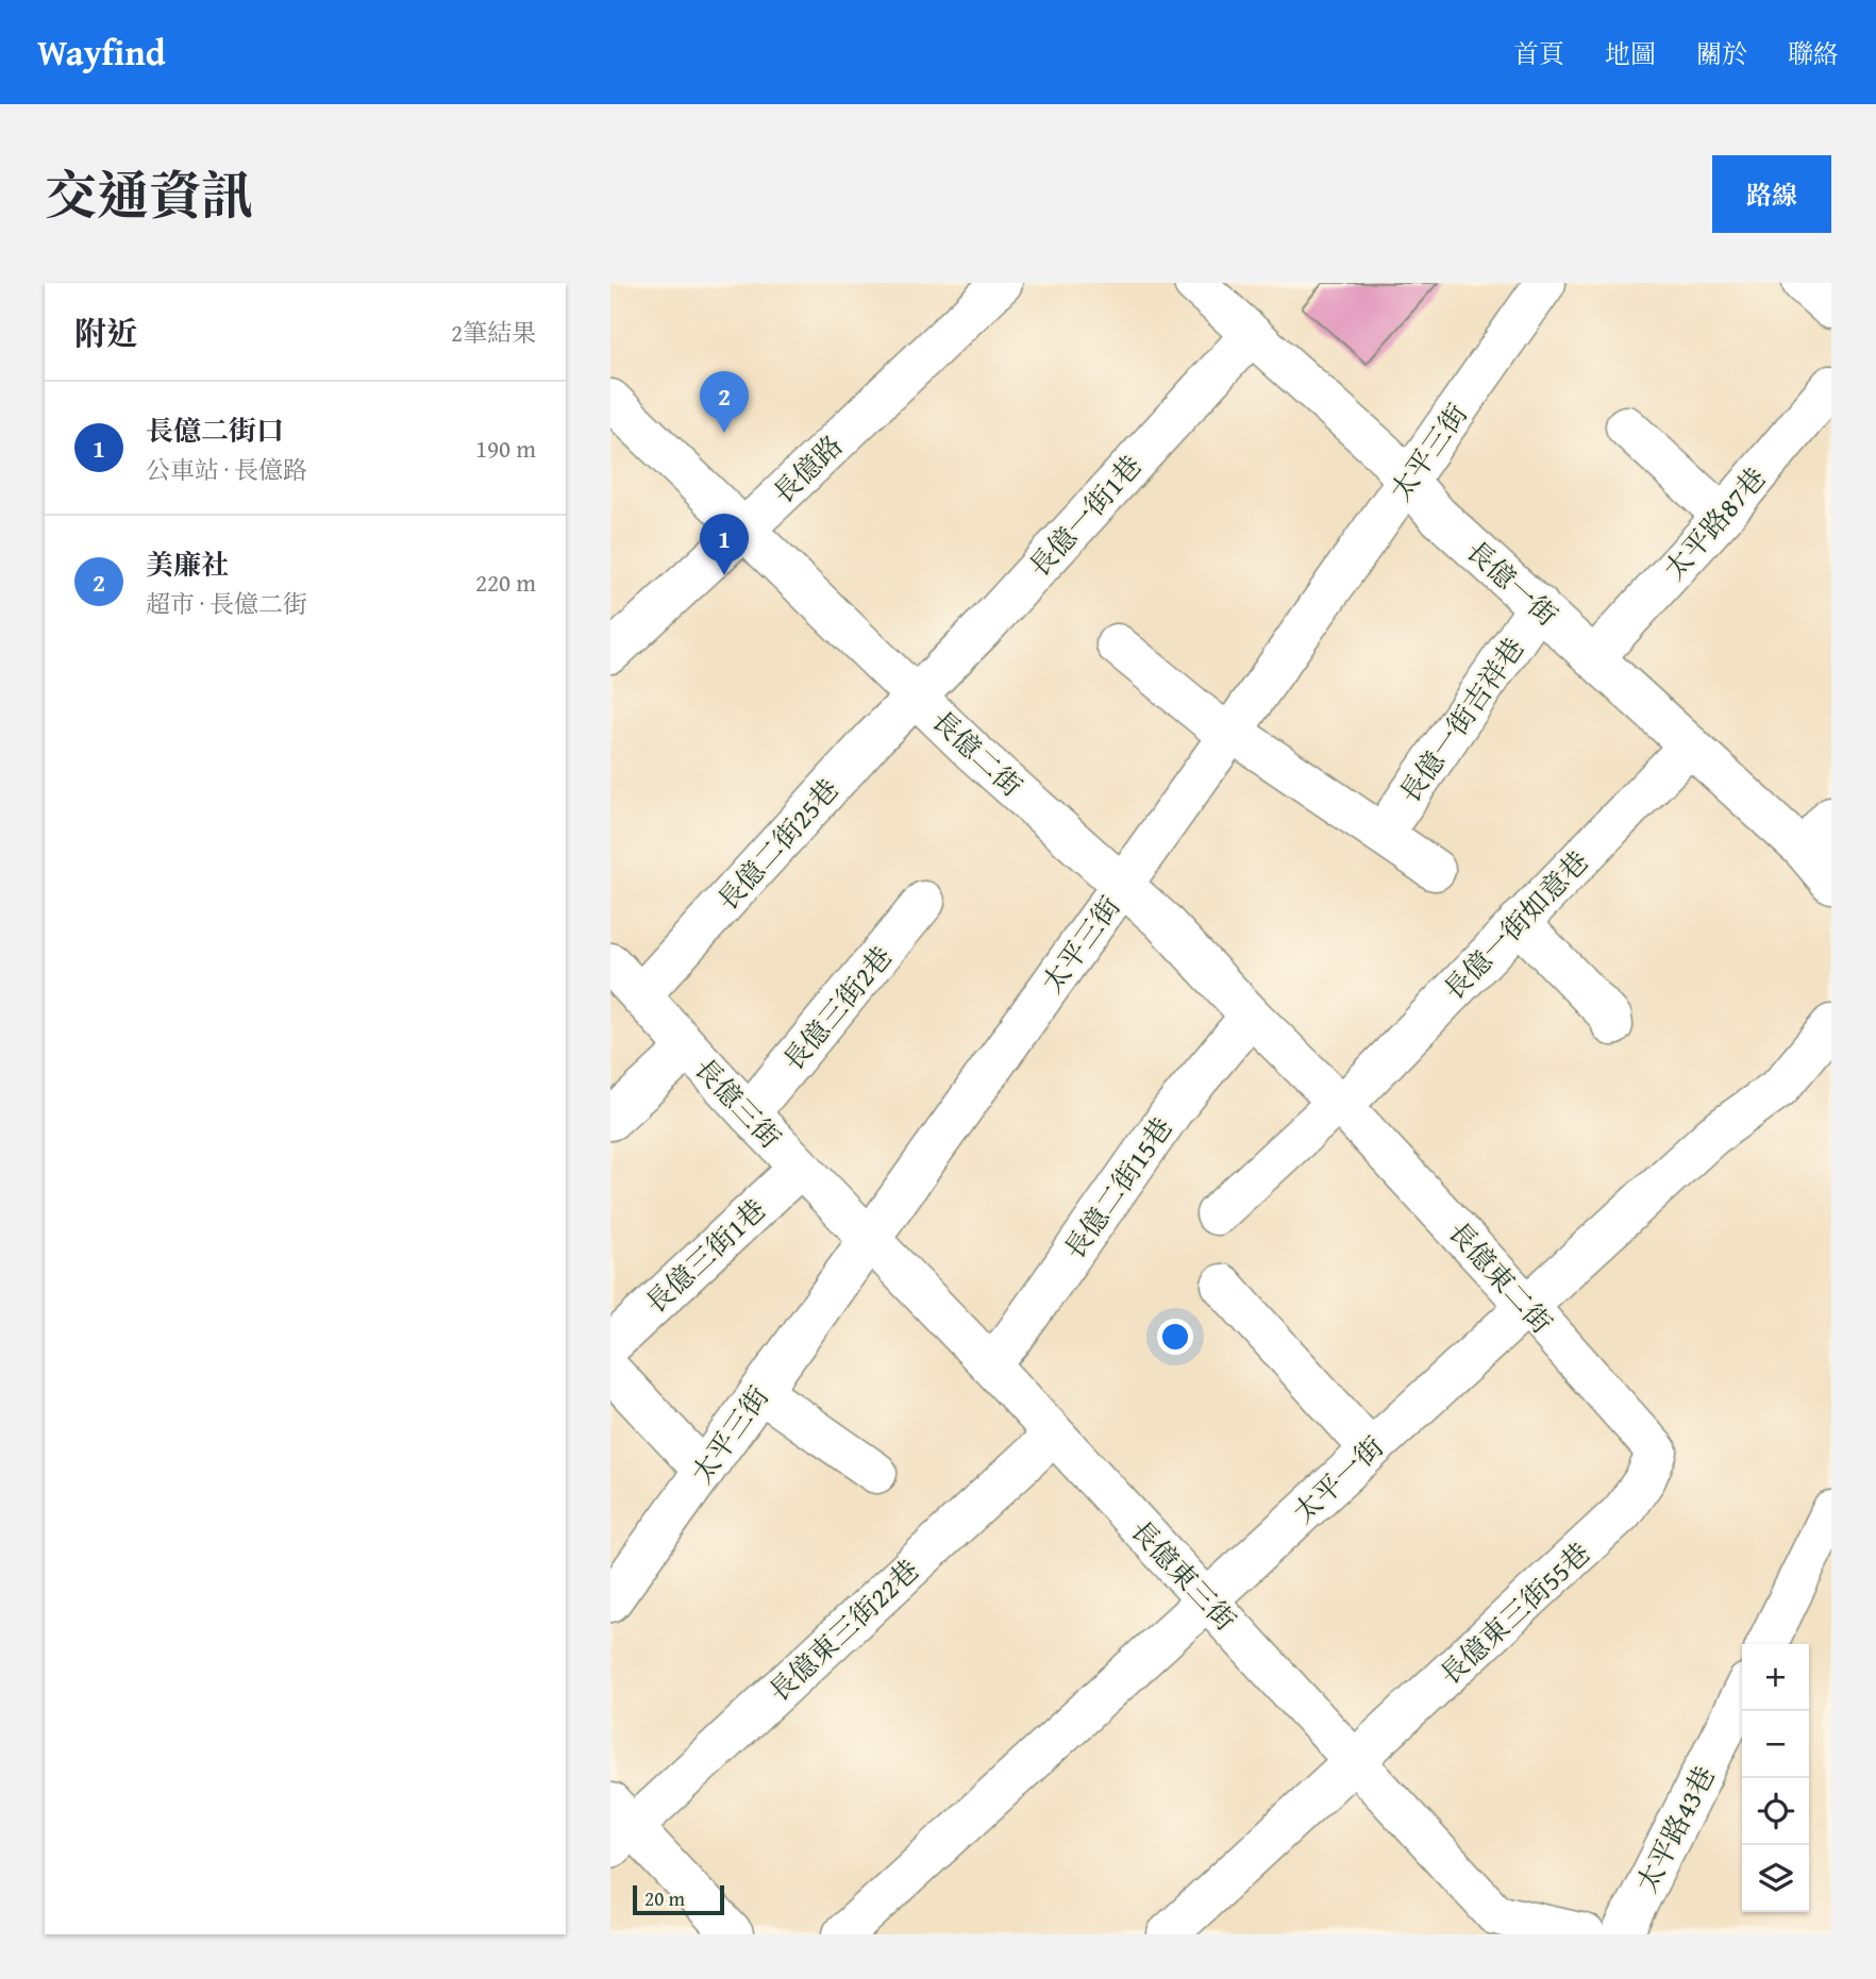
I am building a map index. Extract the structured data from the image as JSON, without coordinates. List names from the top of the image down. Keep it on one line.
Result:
{"streets":{"street":["太平三街","長億路","長億一街1巷","太平路87巷","長億一街","長億一街吉祥巷","長億二街","長億二街25巷","長億一街如意巷","長億三街2巷","長億三街","長億二街15巷","長億三街1巷","長億東二街","太平一街","長億東三街","長億東三街55巷","長億東三街22巷","太平路43巷"]},"crossings":[["太平三街","長億一街"],["太平三街","長億一街吉祥巷"],["太平三街","長億二街"],["太平三街","長億三街"],["太平三街","長億東三街"],["長億路","長億二街"],["長億一街1巷","長億一街"],["長億一街1巷","長億二街"],["長億一街1巷","長億二街25巷"],["太平路87巷","長億一街"],["長億一街","長億一街吉祥巷"],["長億一街","長億一街如意巷"],["長億二街","長億二街25巷"],["長億二街","長億一街如意巷"],["長億二街","長億二街15巷"],["長億二街","長億東二街"],["長億二街25巷","長億三街"],["長億一街如意巷","長億東二街"],["長億三街2巷","長億三街"],["長億三街","長億三街1巷"],["長億三街","長億東三街"],["長億二街15巷","長億東三街"],["長億東二街","太平一街"],["長億東二街","長億東三街55巷"],["太平一街","長億東三街"],["長億東三街","長億東三街55巷"],["長億東三街","長億東三街22巷"]],"scale_bar":"20 m","page":{"header":"Wayfind","nav":["首頁","地圖","關於","聯絡"],"title":"交通資訊","buttons":"路線","heading":["附近","2筆結果"],"pins":["2","1"],"list":[{"mark":"1","name":"長億二街口","note":"公車站 · 長億路","value":"190 m"},{"mark":"2","name":"美廉社","note":"超市 · 長億二街","value":"220 m"}],"map_buttons":["+","−"],"scale":"20 m"}}
